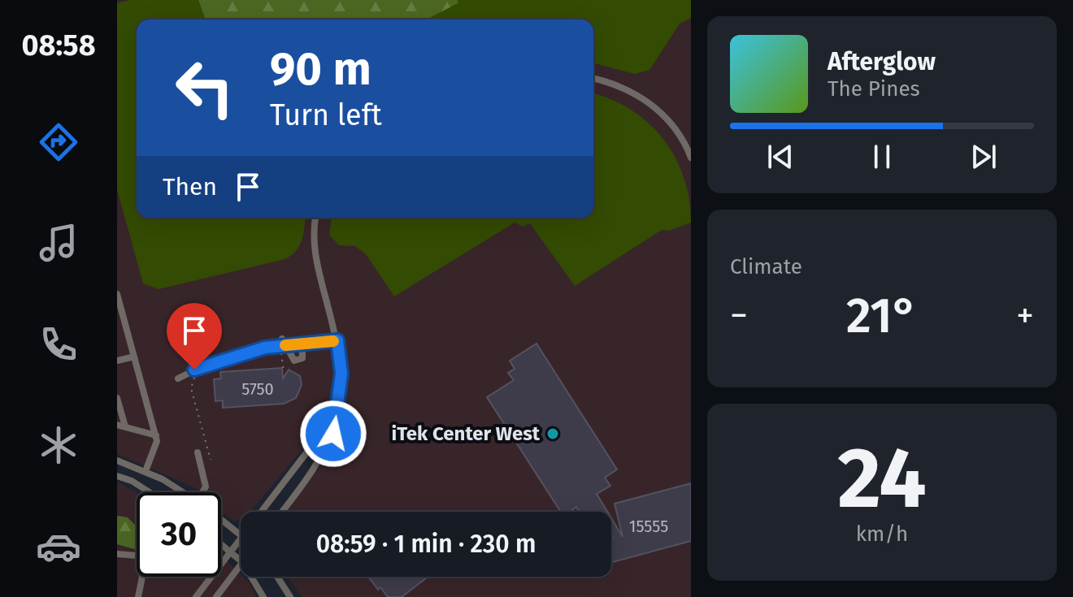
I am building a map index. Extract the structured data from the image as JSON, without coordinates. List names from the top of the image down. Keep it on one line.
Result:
{"places":["iTek Center West"],"house_numbers":["5750","15555"],"page":{"tabs":"08:58","turn":["90 m","Turn left"],"song":["Afterglow","The Pines"],"then":"Then","tile":["Climate",["24","km/h"]],"heat":["−","21°","+"],"limit":"30","trip":"08:59 · 1 min · 230 m"}}
